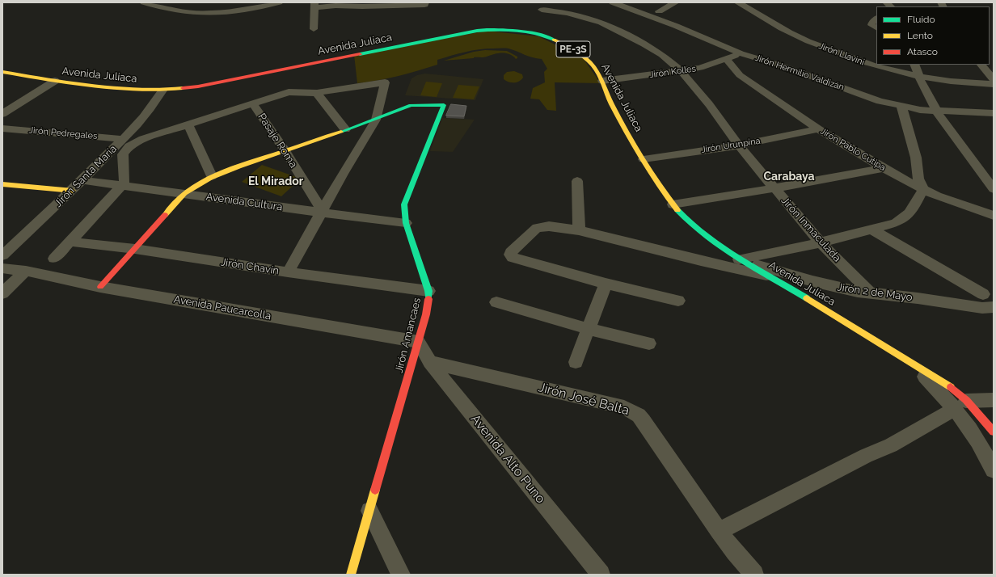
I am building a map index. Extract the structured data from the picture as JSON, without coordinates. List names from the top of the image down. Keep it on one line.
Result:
{"streets":{"main road":["Avenida Juliaca","PE-3S","Jirón Amancaes"],"street":["Jirón Llavini","Jirón Kolles","Jirón Hermilio Valdizán","Jirón Pedregales","Pasaje Roma","Jirón Urunpina","Jirón Pablo Cutipa","Jirón Santa María","Avenida Cultura","Jirón Inmaculada","Jirón Chavín","Jirón 2 de Mayo","Avenida Paucarcolla","Jirón José Balta","Avenida Alto Puno"]},"crossings":[["Avenida Juliaca","Jirón Kolles"],["Avenida Juliaca","Jirón Urunpina"],["Avenida Juliaca","Jirón Santa María"],["Avenida Juliaca","Jirón 2 de Mayo"],["Jirón Kolles","Jirón Hermilio Valdizán"],["Jirón Kolles","Jirón Pablo Cutipa"],["Jirón Kolles","Jirón Inmaculada"],["Jirón Pedregales","Jirón Santa María"],["Pasaje Roma","Avenida Cultura"],["Jirón Urunpina","Jirón Pablo Cutipa"],["Jirón Urunpina","Jirón Inmaculada"],["Jirón Santa María","Avenida Cultura"],["Avenida Cultura","Jirón Amancaes"],["Jirón Inmaculada","Jirón 2 de Mayo"],["Jirón Chavín","Jirón Amancaes"],["Avenida Paucarcolla","Jirón Amancaes"],["Avenida Paucarcolla","Avenida Alto Puno"],["Jirón Amancaes","Avenida Alto Puno"],["Jirón José Balta","Avenida Alto Puno"]],"districts":["Carabaya","El Mirador"],"legend":["Fluido","Lento","Atasco"]}
